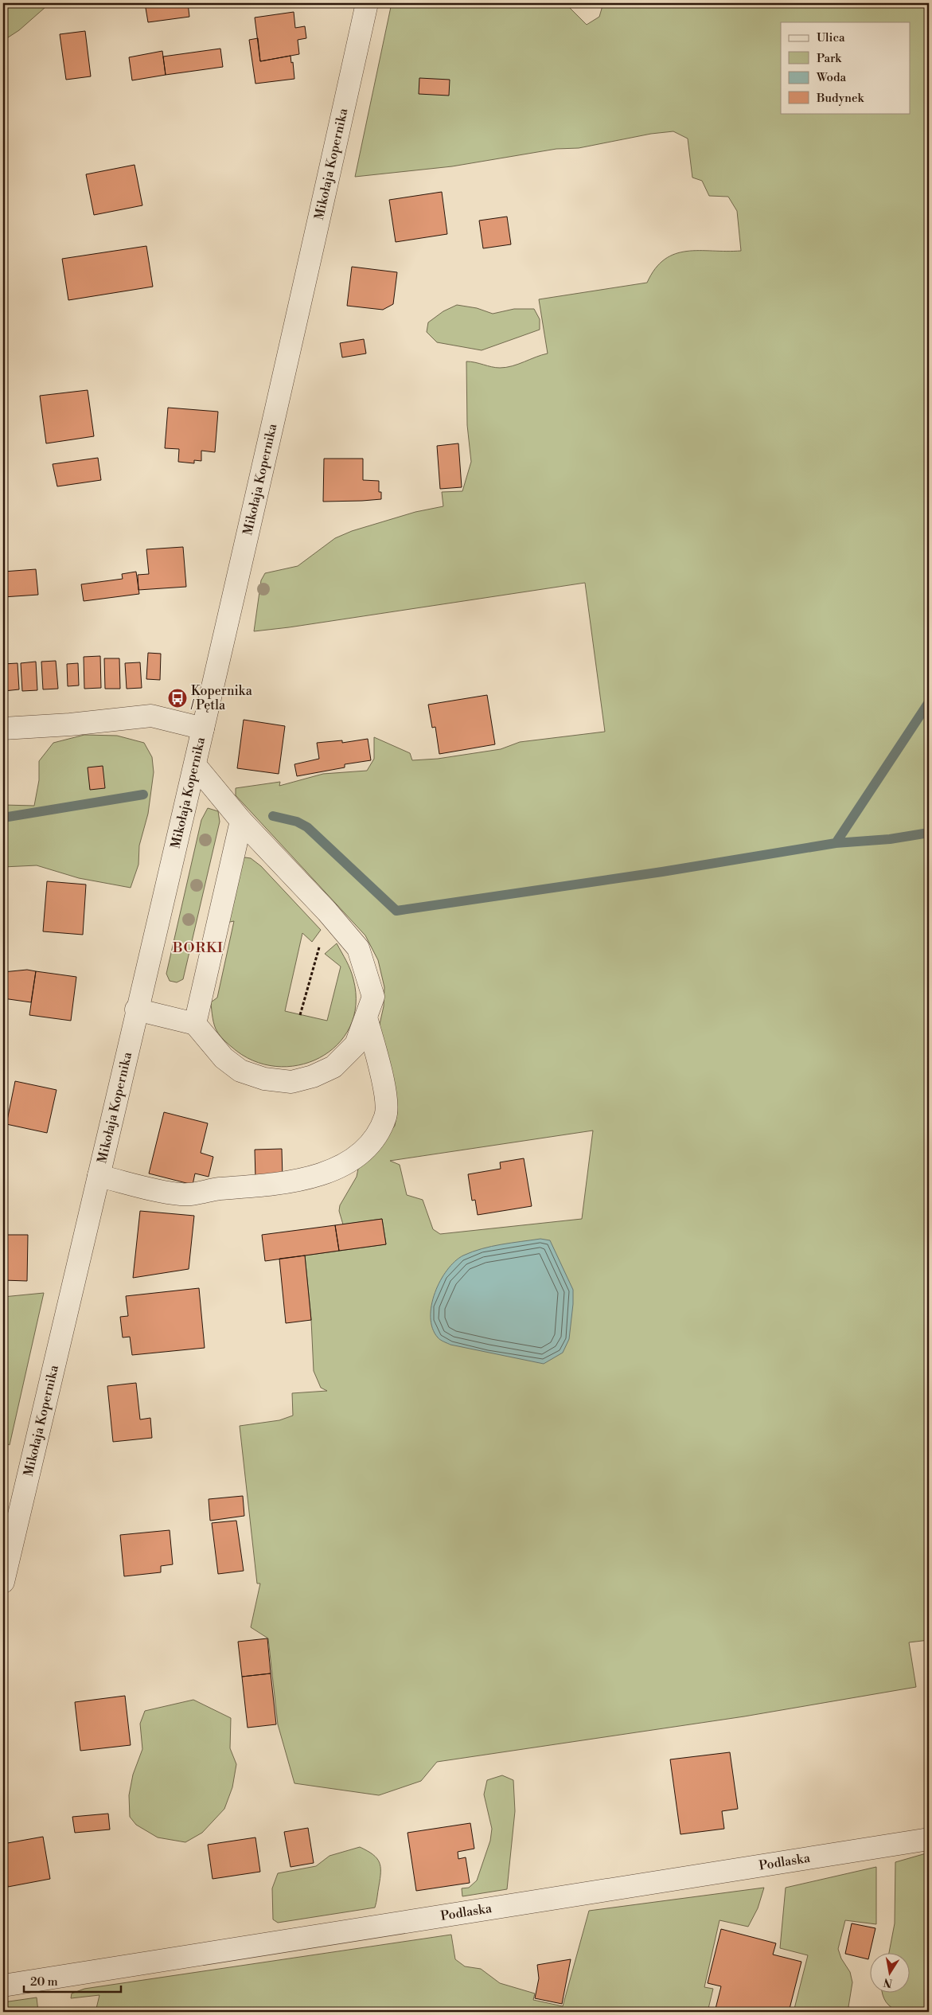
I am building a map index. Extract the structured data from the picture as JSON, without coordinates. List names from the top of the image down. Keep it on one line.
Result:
{"streets":{"street":["Mikołaja Kopernika","Podlaska"]},"districts":["BORKI"],"places":{"bus stop":["Kopernika / Pętla"]},"legend":["Ulica","Park","Woda","Budynek"],"scale_bar":"20 m","north":"bottom"}
